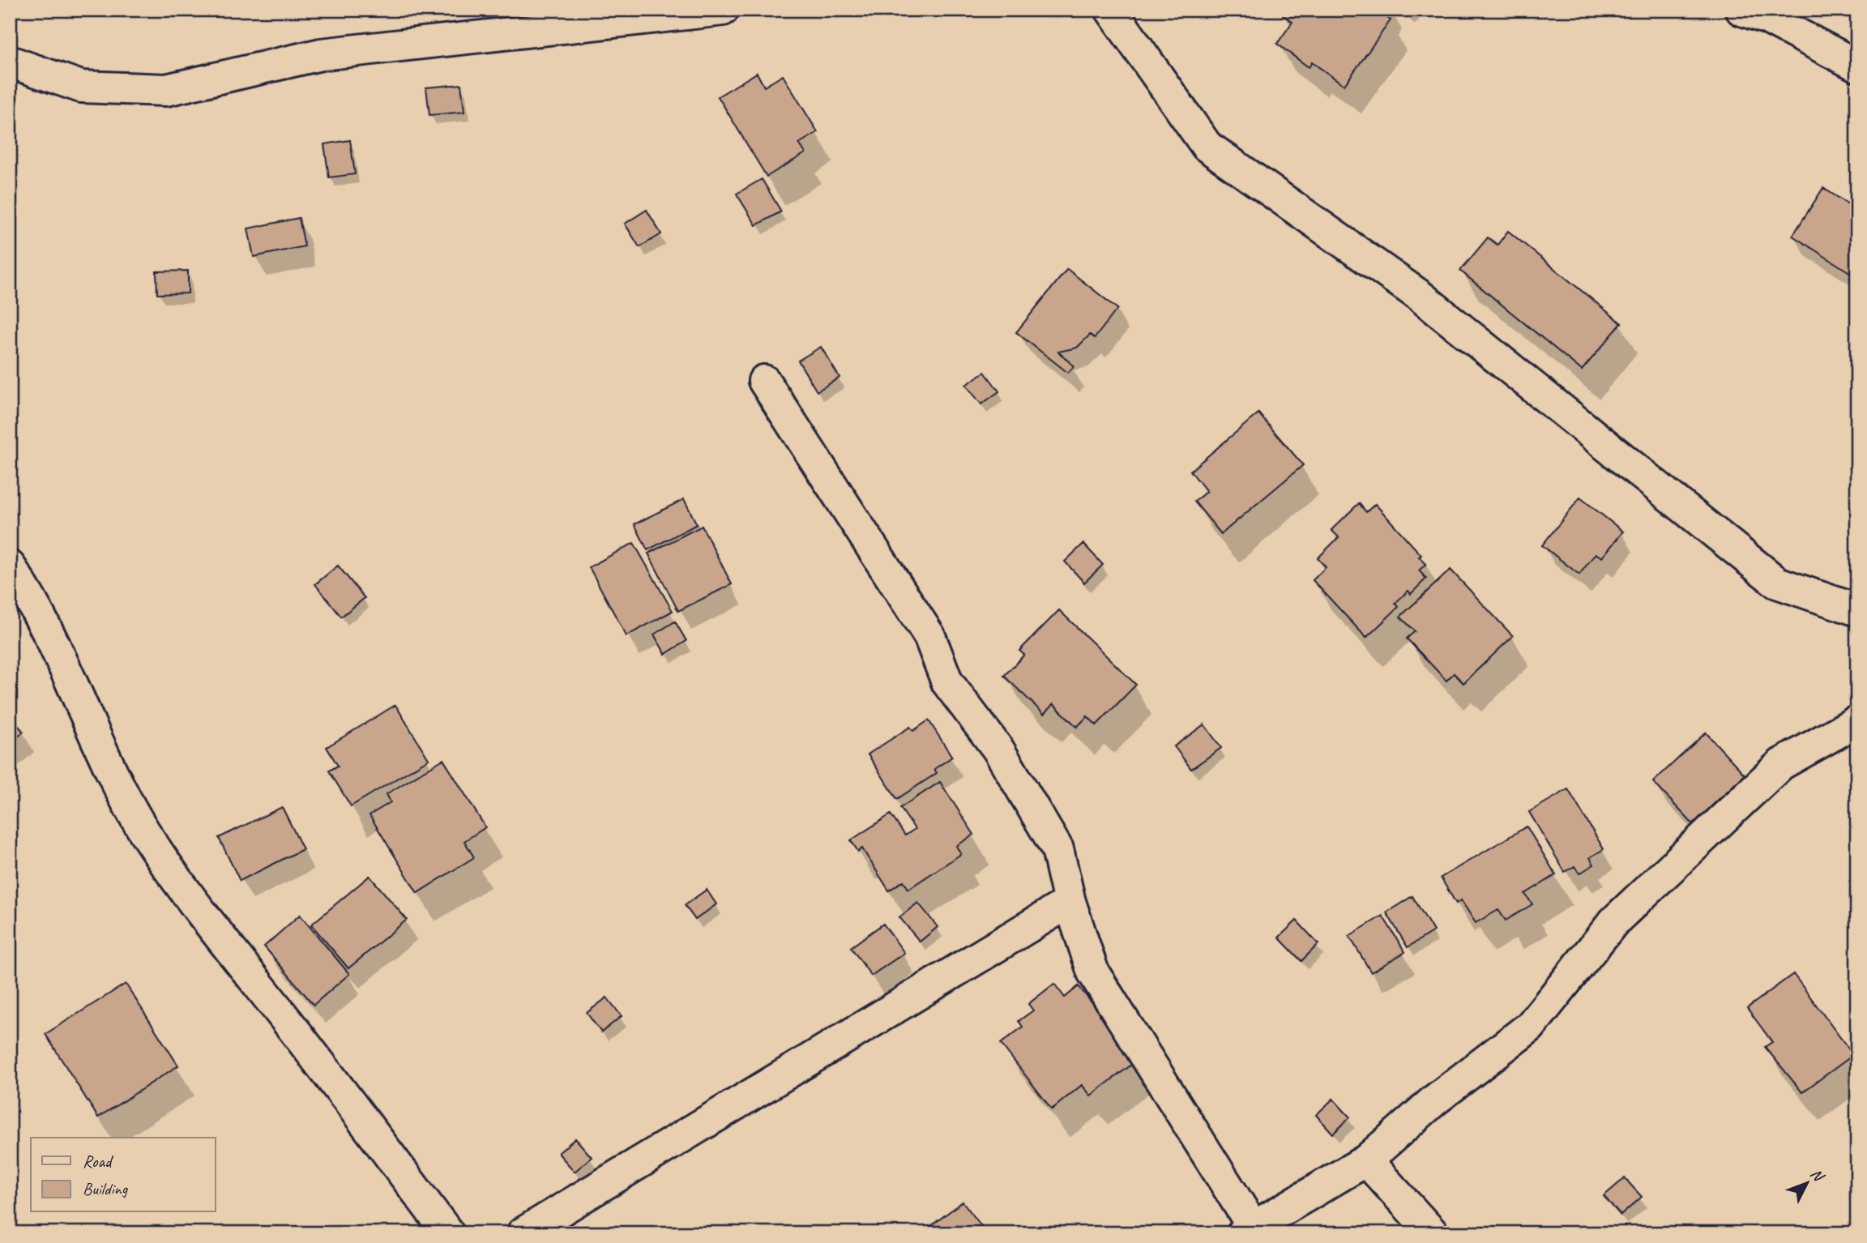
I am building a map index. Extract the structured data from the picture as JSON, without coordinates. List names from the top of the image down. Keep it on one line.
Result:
{"legend":["Road","Building"],"north":"top right"}
